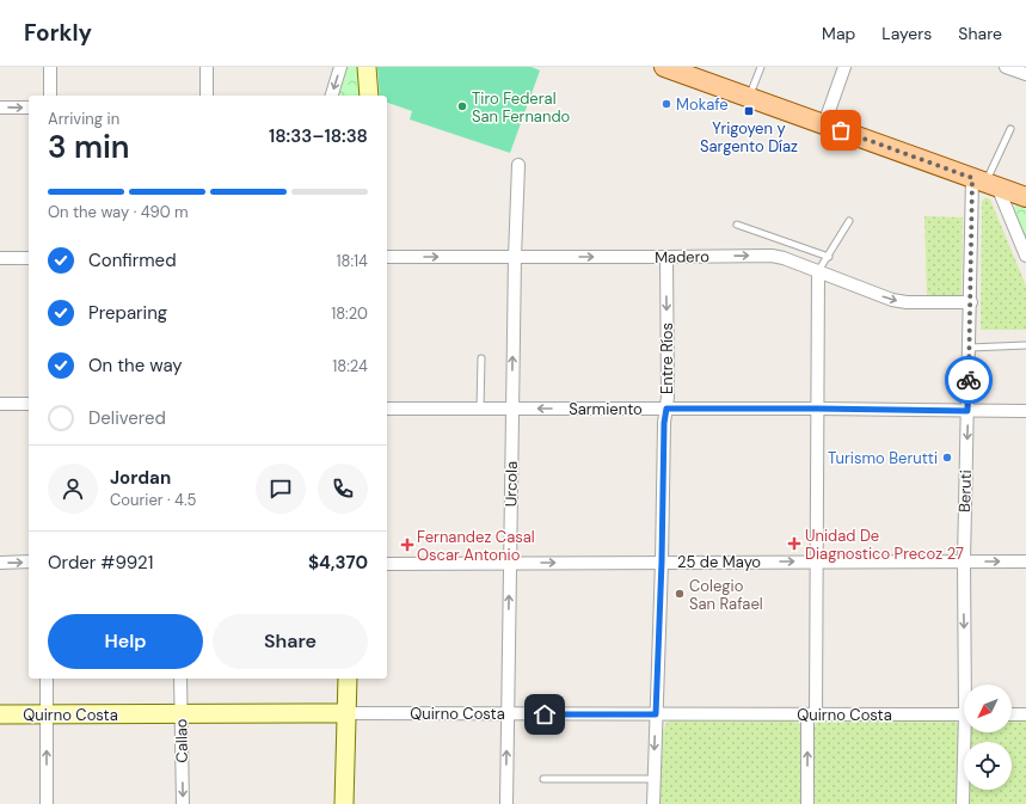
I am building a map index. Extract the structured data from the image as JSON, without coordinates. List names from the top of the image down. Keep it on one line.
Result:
{"streets":{"street":["Madero","Entre Ríos","Sarmiento","Urcola","Beruti","25 de Mayo","Quirno Costa","Callao"]},"crossings":[["Madero","Entre Ríos"],["Madero","Urcola"],["Madero","Beruti"],["Entre Ríos","Sarmiento"],["Entre Ríos","25 de Mayo"],["Entre Ríos","Quirno Costa"],["Sarmiento","Urcola"],["Sarmiento","Beruti"],["Urcola","25 de Mayo"],["Urcola","Quirno Costa"],["Beruti","25 de Mayo"],["Quirno Costa","Callao"]],"one_way":["Madero","Entre Ríos","Urcola","Beruti","25 de Mayo","Callao"],"places":{"other":["Mokafe","Tiro Federal San Fernando","Turismo Berutti","Colegio San Rafael"],"transit":["Yrigoyen y Sargento Díaz"],"health":["Unidad De Diagnostico Precoz 27","Fernandez Casal Oscar Antonio"]},"north":"bottom left","page":{"header":"Forkly","nav":["Map","Layers","Share"],"heading":["3 min","Arriving in","18:33–18:38"],"panel":["Jordan","Courier · 4.5","Order #9921","$4,370"],"bar":"On the way · 490 m","list":[["Confirmed","18:14"],["Preparing","18:20"],["On the way","18:24"],"Delivered"],"buttons":["Help","Share"]}}
